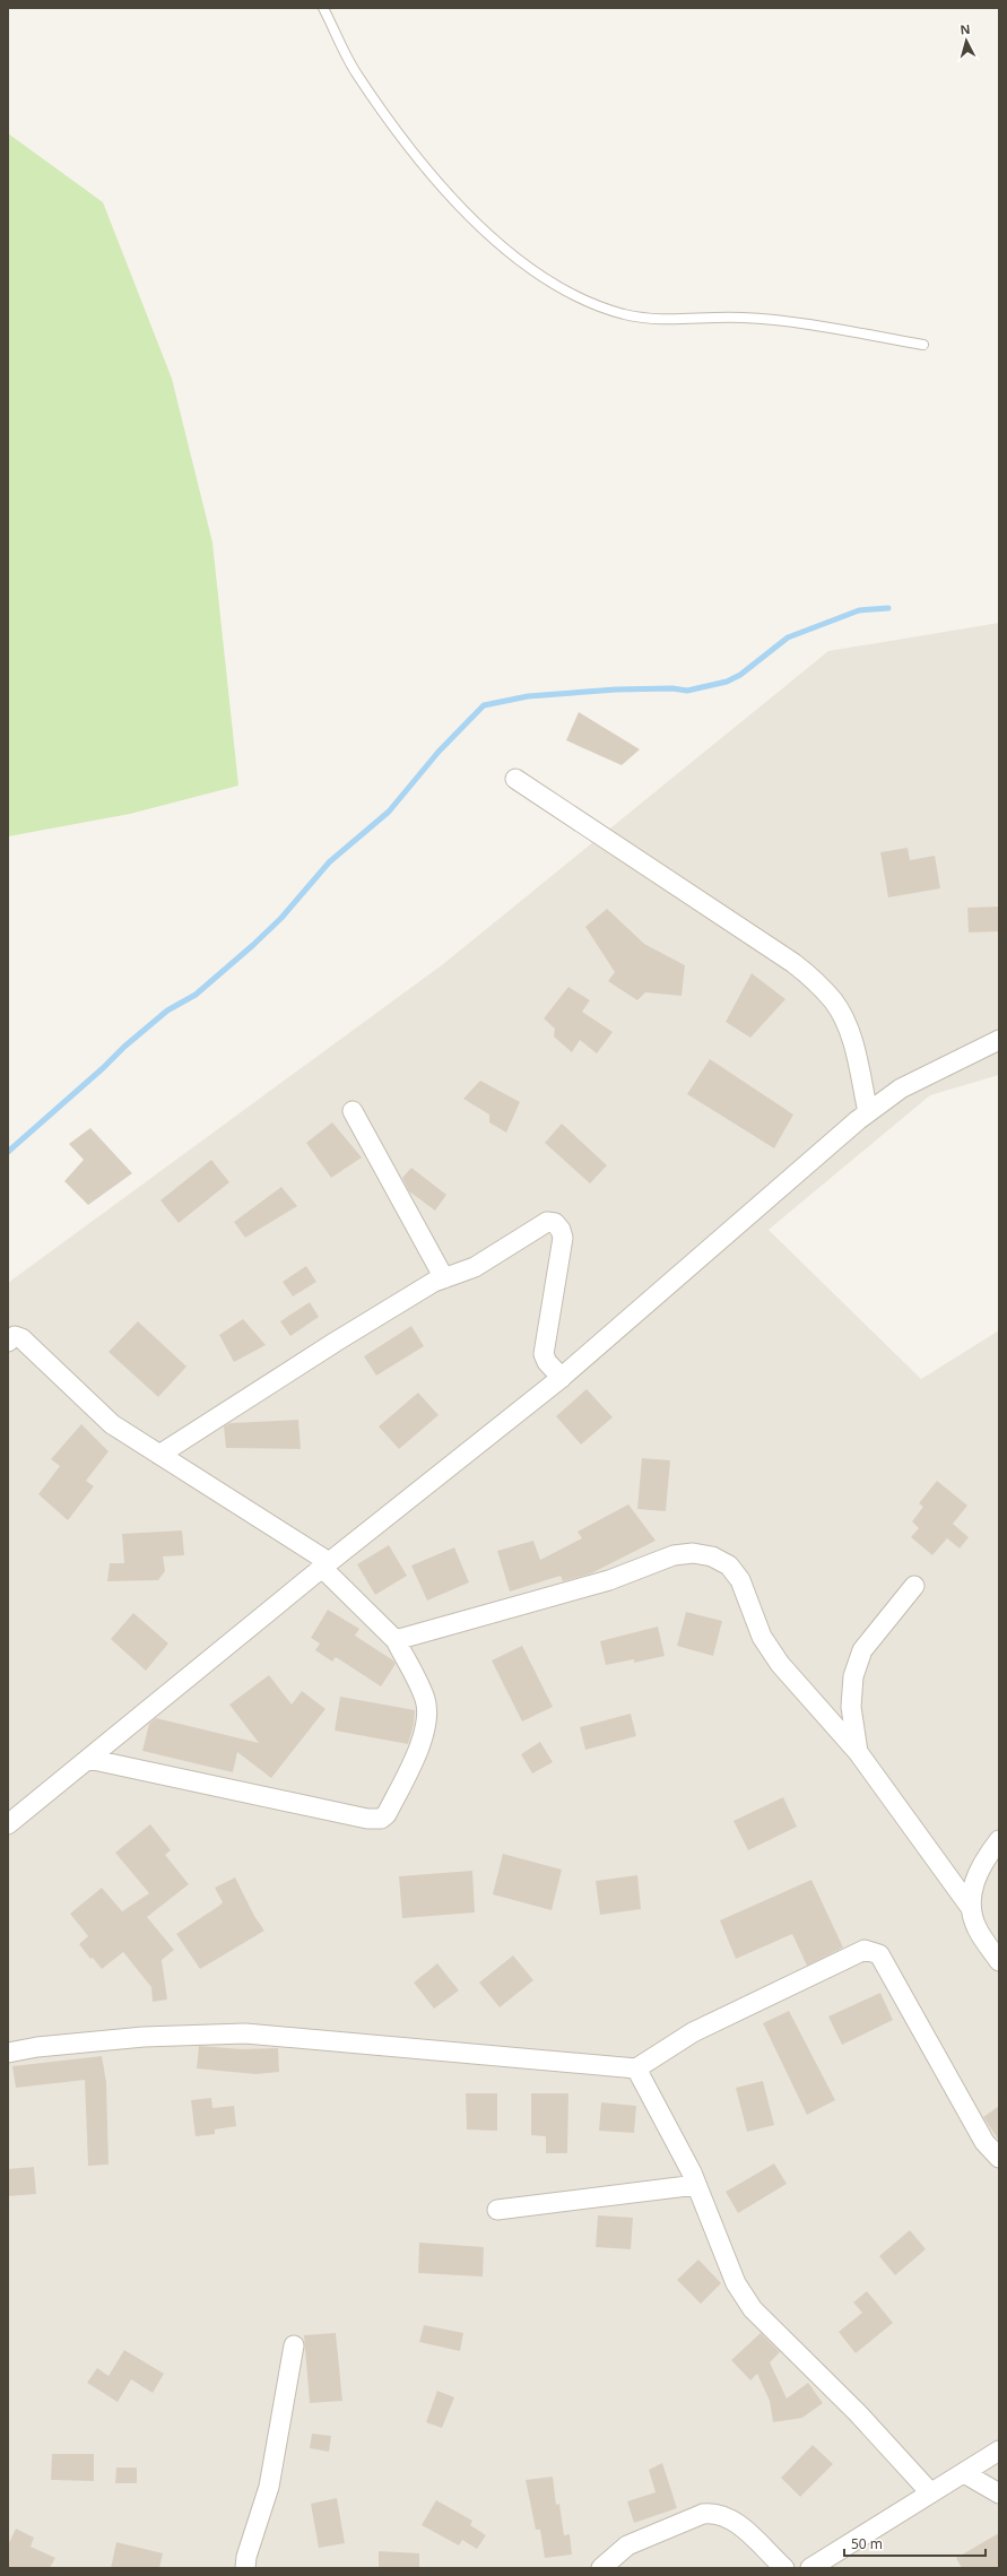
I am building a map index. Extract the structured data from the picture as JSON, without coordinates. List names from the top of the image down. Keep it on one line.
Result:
{"scale_bar":"50 m","north":"top"}
